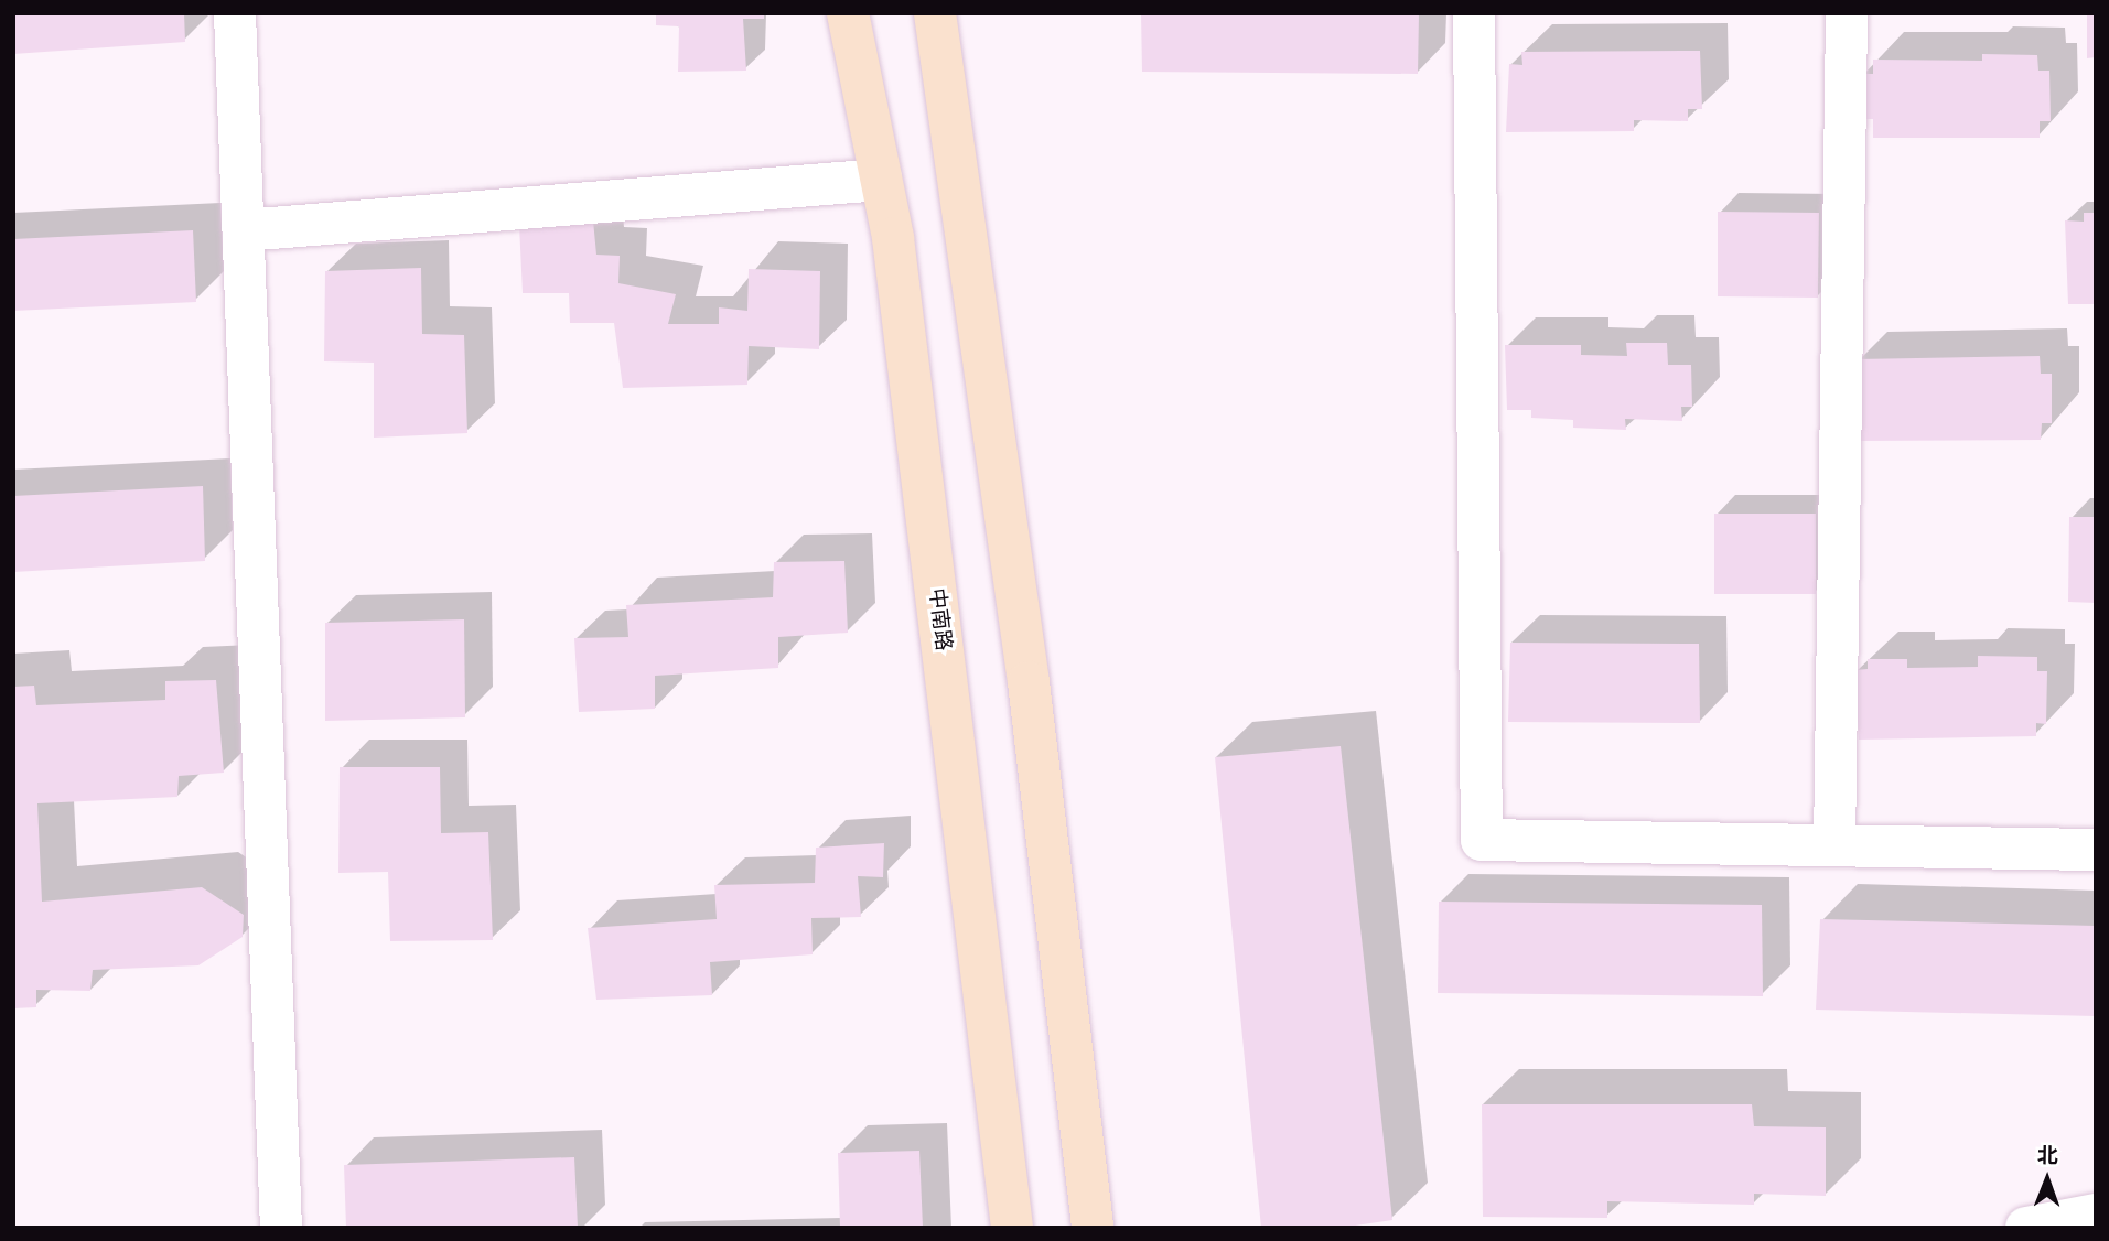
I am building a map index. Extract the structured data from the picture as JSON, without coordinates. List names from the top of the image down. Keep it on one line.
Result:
{"streets":{"main road":["中南路"]},"north":"top"}
